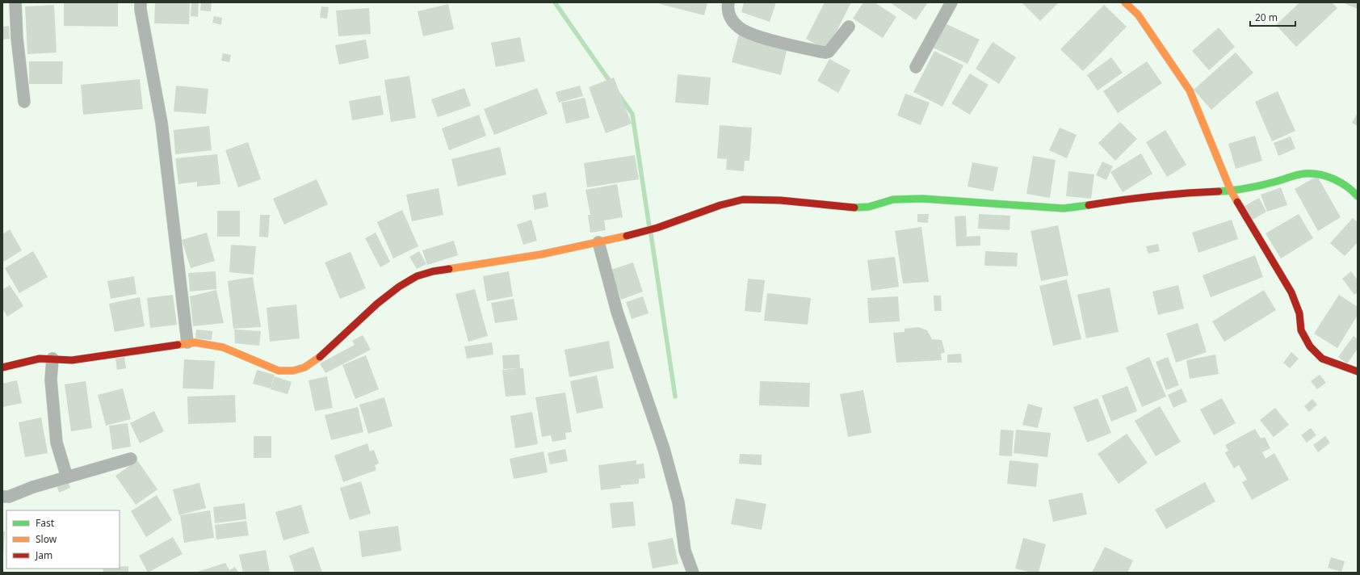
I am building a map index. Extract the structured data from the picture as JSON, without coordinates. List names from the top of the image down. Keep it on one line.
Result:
{"legend":["Fast","Slow","Jam"],"scale_bar":"20 m"}
